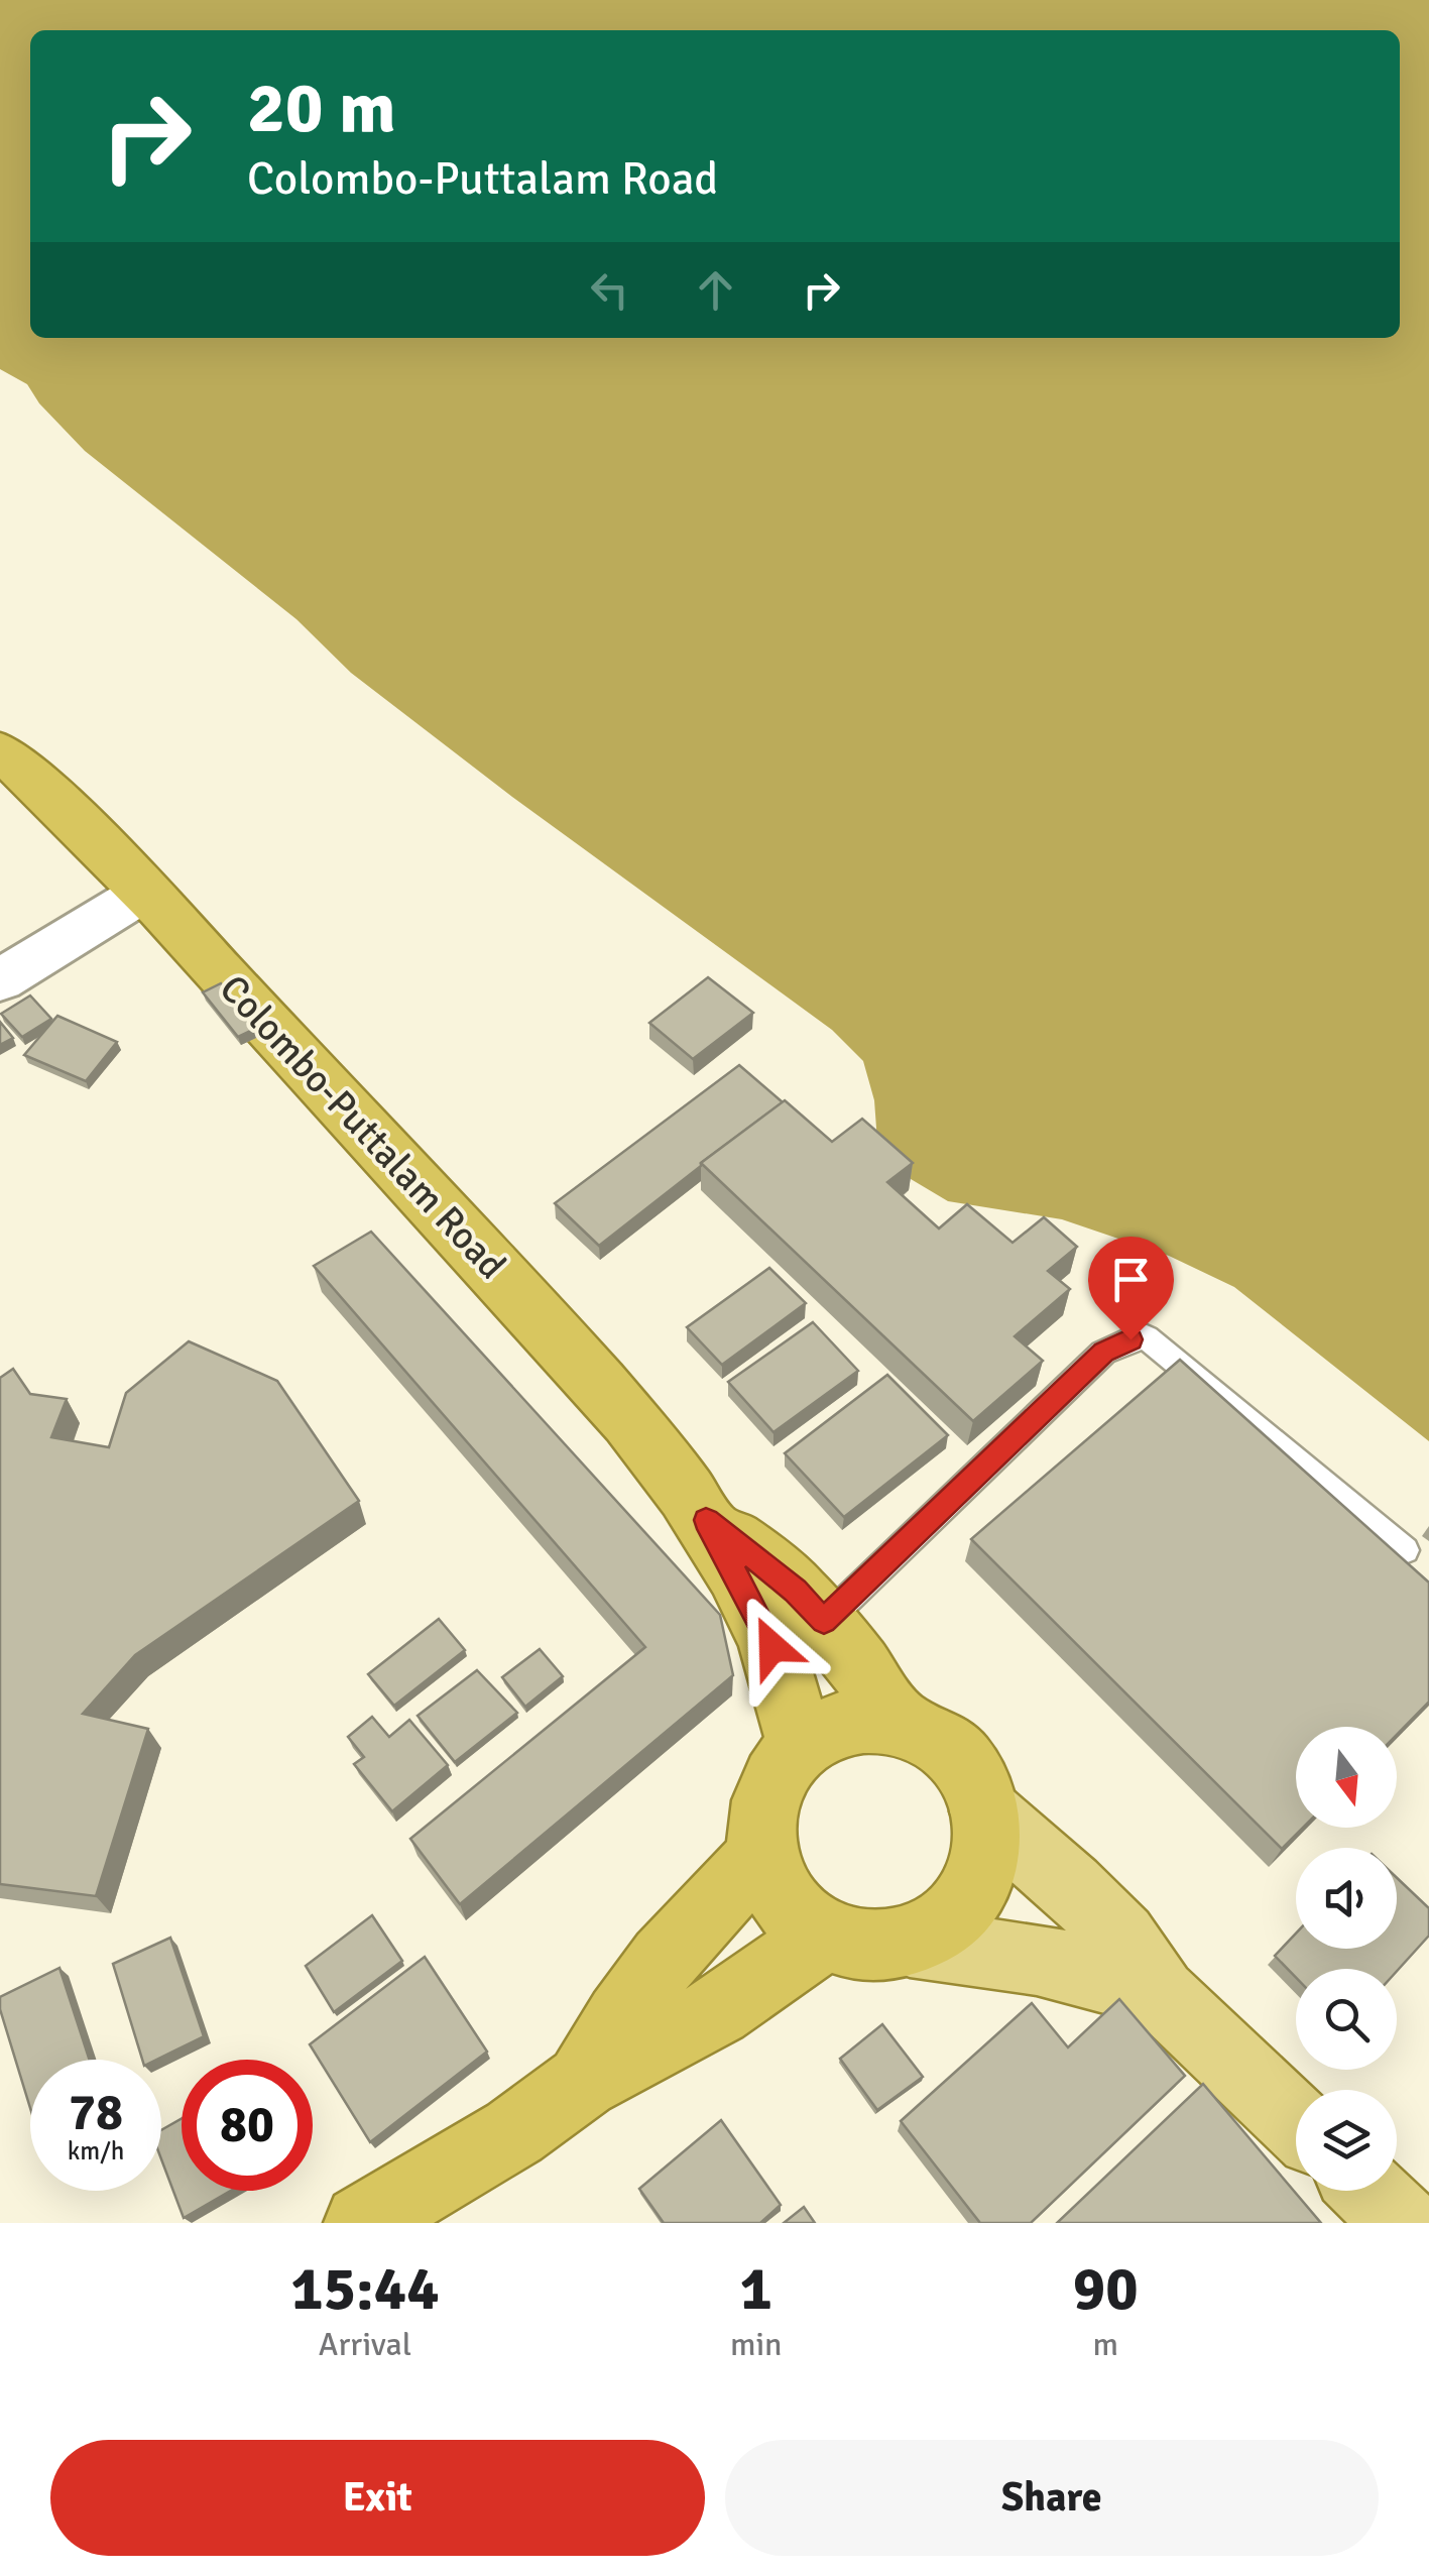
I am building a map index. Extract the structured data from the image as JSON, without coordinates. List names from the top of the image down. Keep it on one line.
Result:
{"streets":{"highway":["Colombo-Puttalam Road"]},"north":"bottom","page":{"turn":["20 m","Colombo-Puttalam Road"],"speed":"78 km/h","limit":"80","eta":["15:44","Arrival","1","min","90","m"],"buttons":["Exit","Share"]}}
